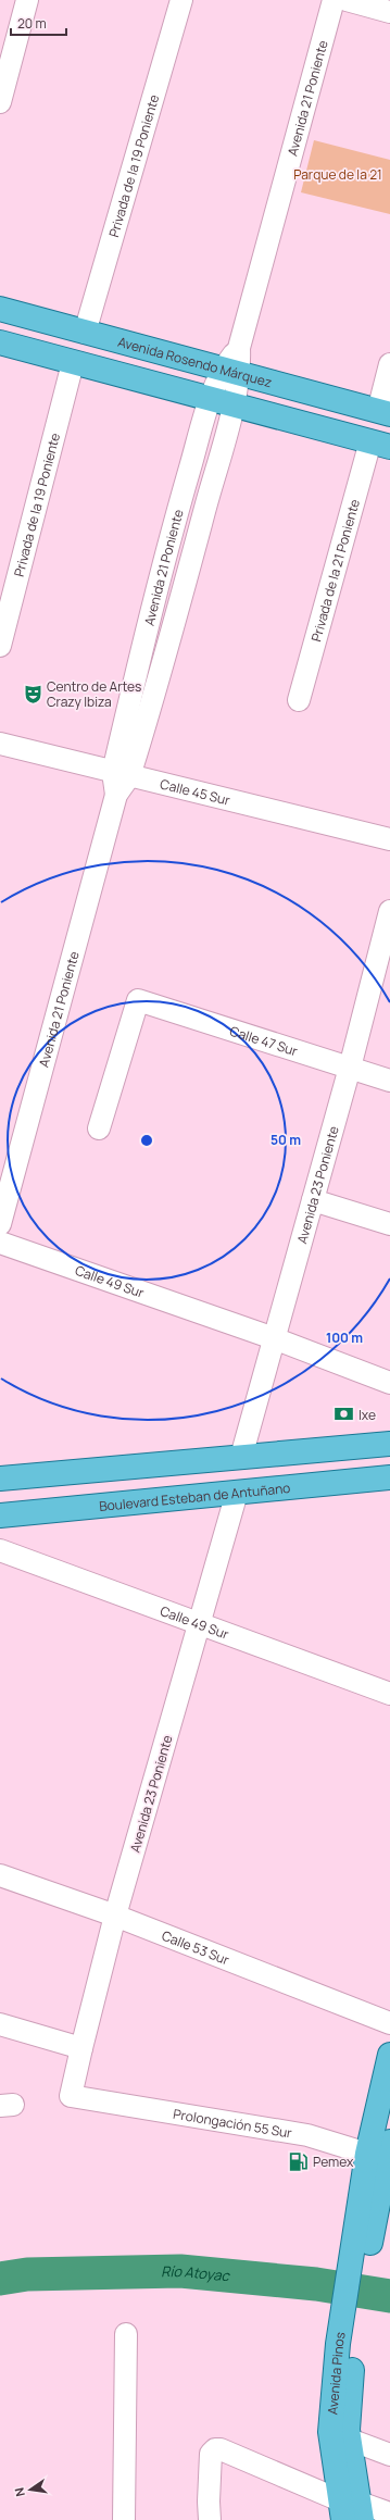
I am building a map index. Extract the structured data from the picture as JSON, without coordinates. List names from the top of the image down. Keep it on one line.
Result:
{"streets":{"main road":["Avenida Rosendo Márquez","Boulevard Esteban de Antuñano","Avenida Pinos"],"street":["Avenida 21 Poniente","Privada de la 19 Poniente","Privada de la 21 Poniente","Calle 45 Sur","Calle 47 Sur","Avenida 23 Poniente","Calle 49 Sur","Calle 53 Sur","Prolongación 55 Sur"]},"crossings":[["Avenida 21 Poniente","Avenida Rosendo Márquez"],["Avenida 21 Poniente","Calle 45 Sur"],["Privada de la 19 Poniente","Avenida Rosendo Márquez"],["Calle 47 Sur","Avenida 23 Poniente"],["Avenida 23 Poniente","Calle 49 Sur"],["Avenida 23 Poniente","Boulevard Esteban de Antuñano"],["Avenida 23 Poniente","Calle 53 Sur"],["Avenida 23 Poniente","Prolongación 55 Sur"],["Prolongación 55 Sur","Avenida Pinos"]],"water":["Río Atoyac"],"parks":["Parque de la 21"],"places":{"theatre":["Centro de Artes Crazy Ibiza"],"bank":["Ixe"],"fuel station":["Pemex"]},"scale_bar":"20 m","north":"left","rings":["50 m","100 m"]}
